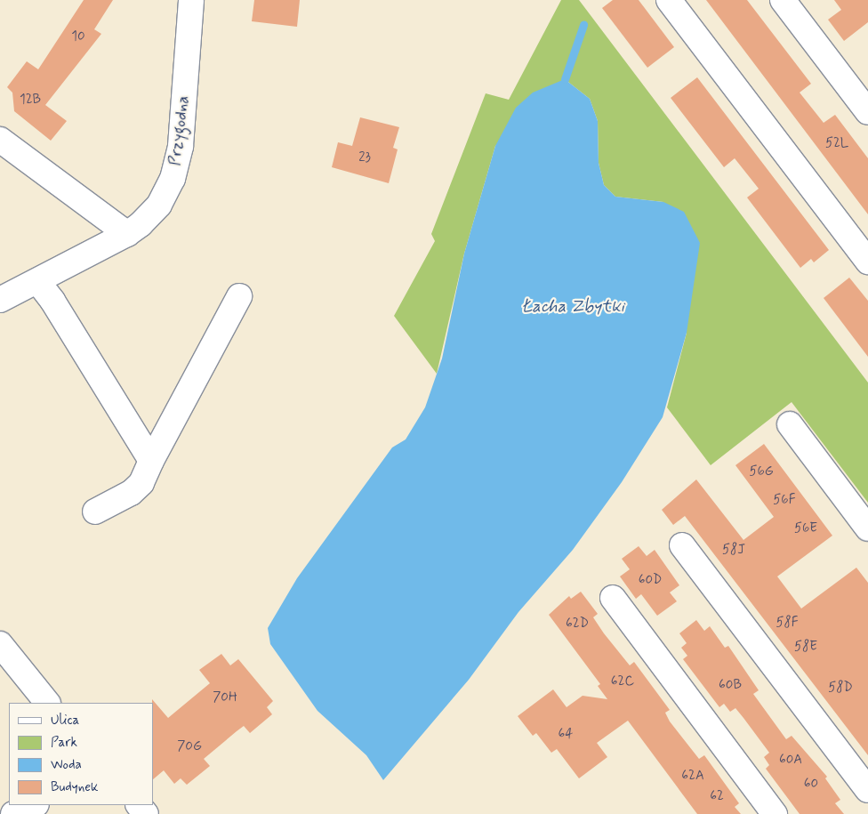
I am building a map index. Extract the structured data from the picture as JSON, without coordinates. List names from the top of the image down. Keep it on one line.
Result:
{"streets":{"street":["Przygodna"]},"water":["Łacha Zbytki"],"house_numbers":["10","12B","52L","23","56G","56F","56E","58J","60D","58F","62D","58E","62C","60B","58D","70H","64","70G","60A","62A","60","62"],"legend":["Ulica","Park","Woda","Budynek"]}
